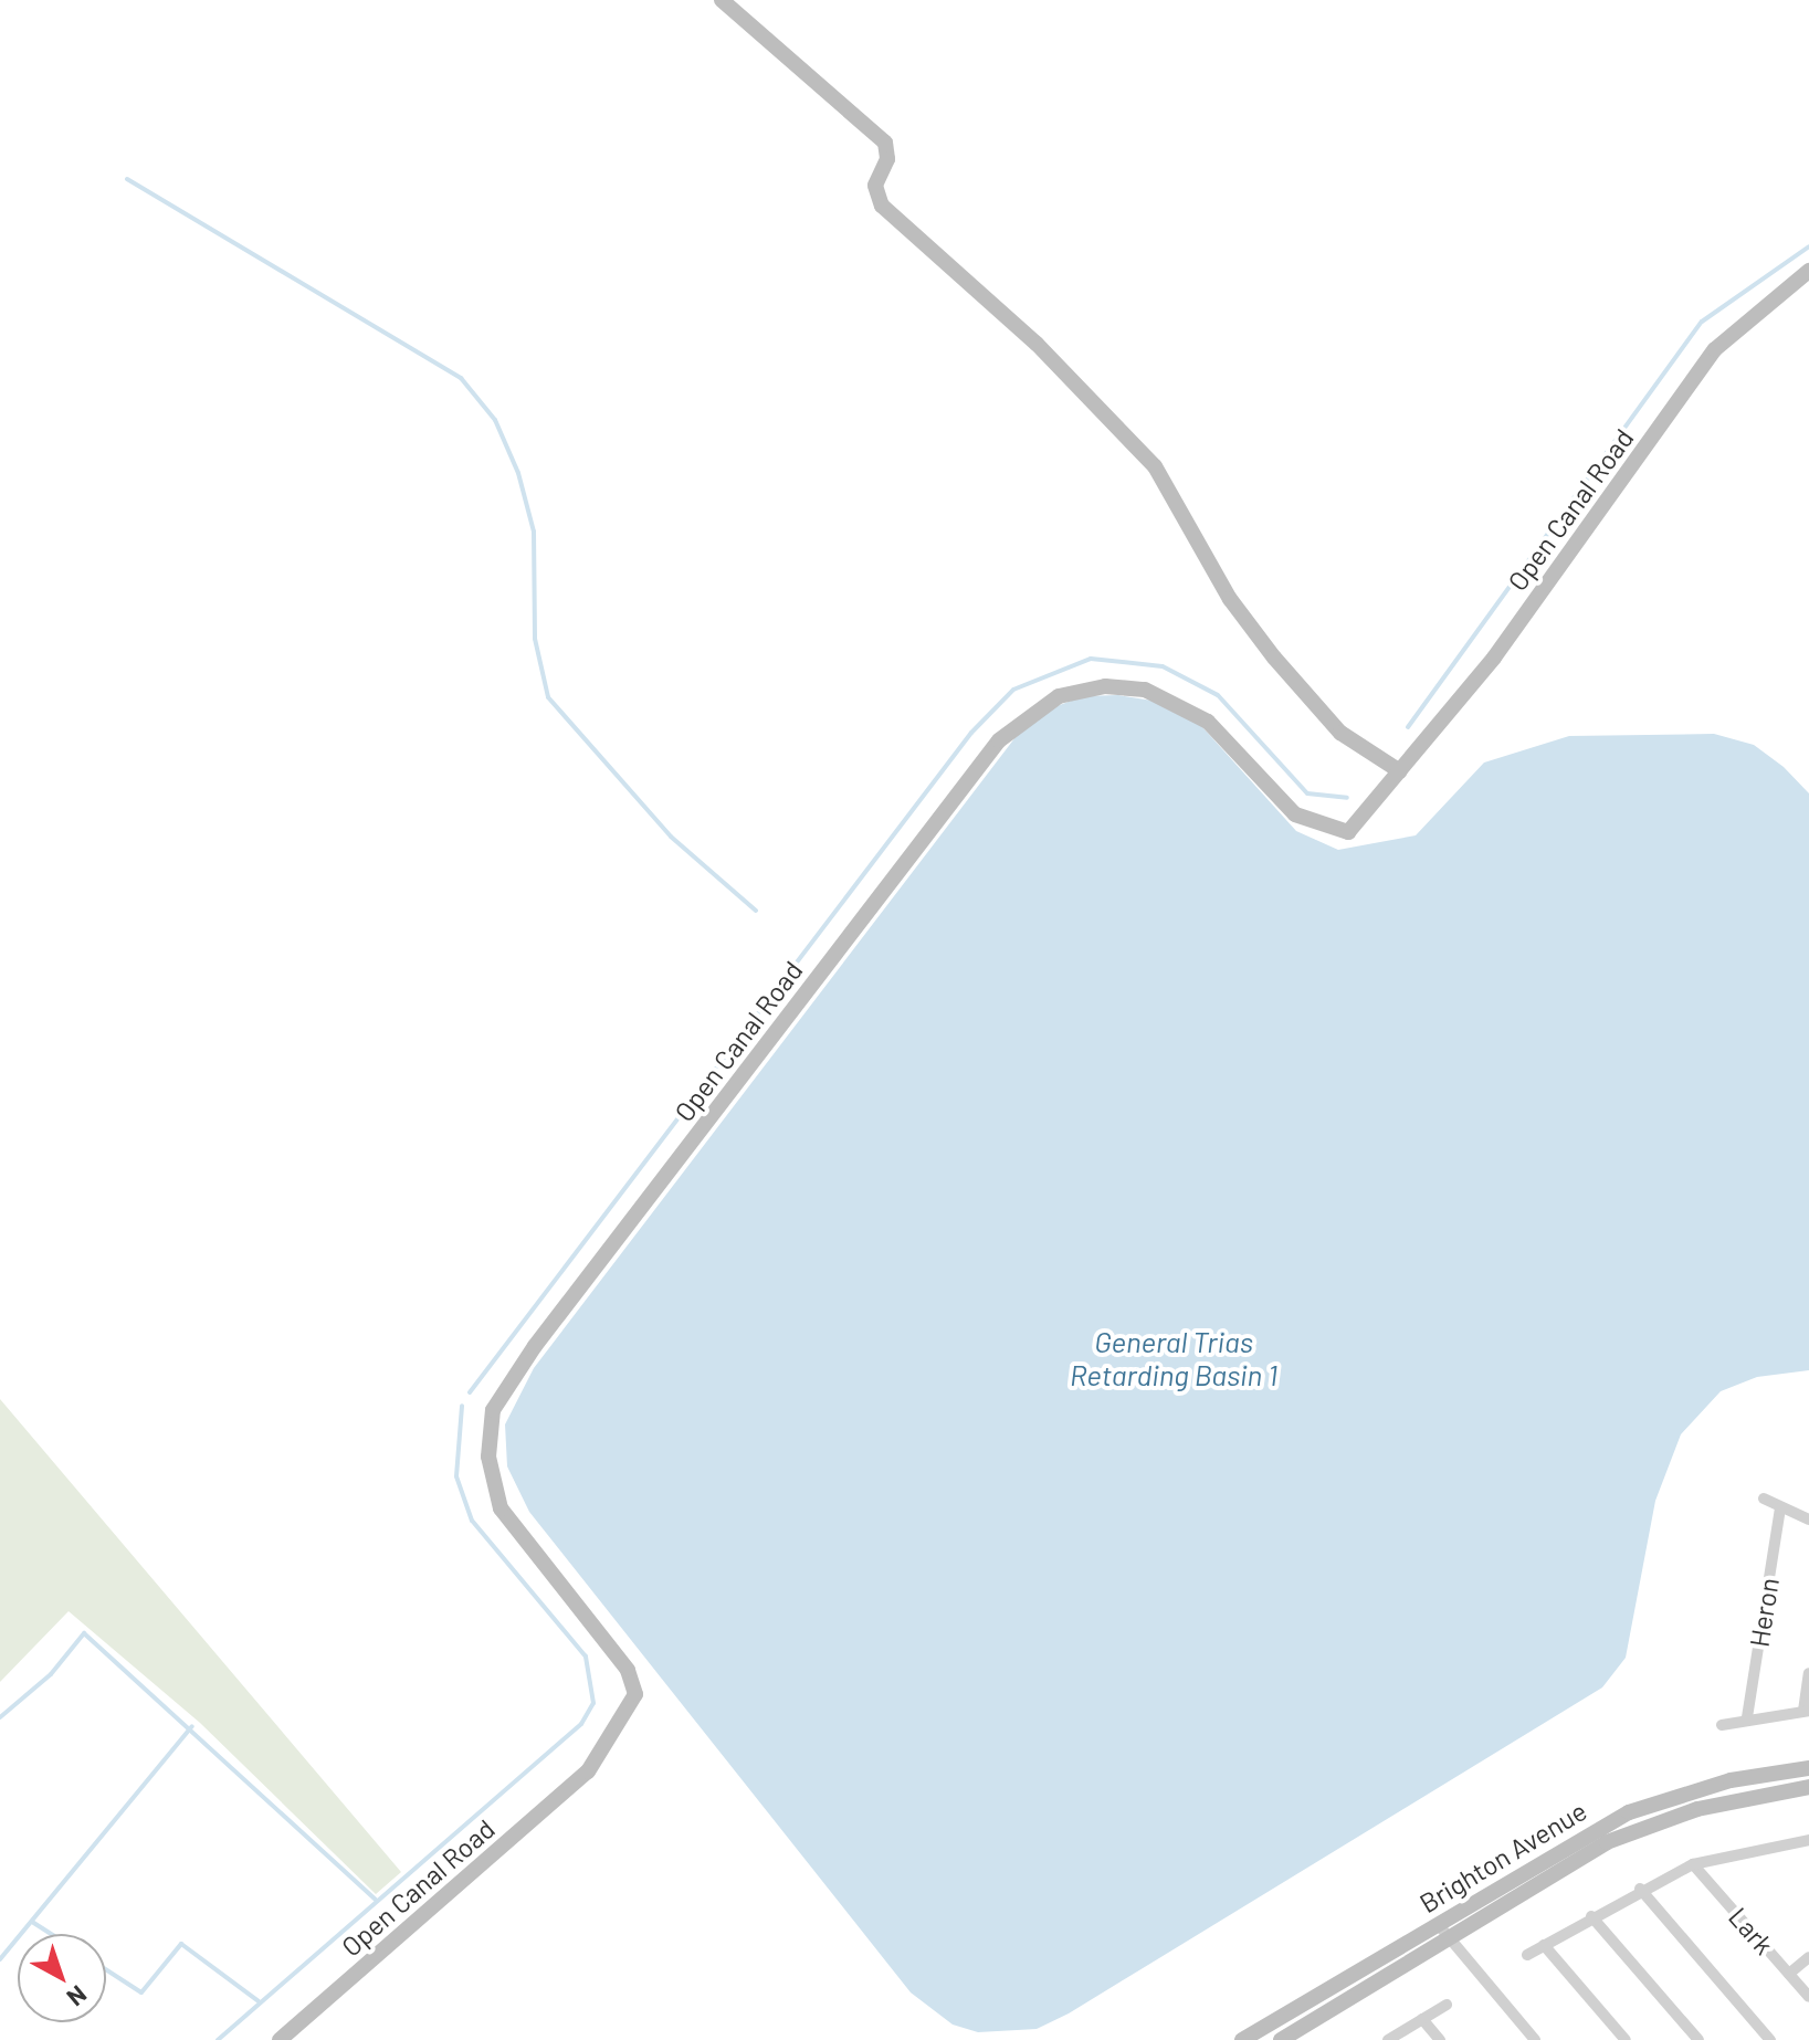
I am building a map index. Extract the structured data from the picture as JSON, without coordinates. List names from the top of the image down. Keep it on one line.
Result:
{"streets":{"street":["Open Canal Road","Heron","Brighton Avenue","Lark"]},"water":["General Trias Retarding Basin 1"],"north":"bottom right"}
